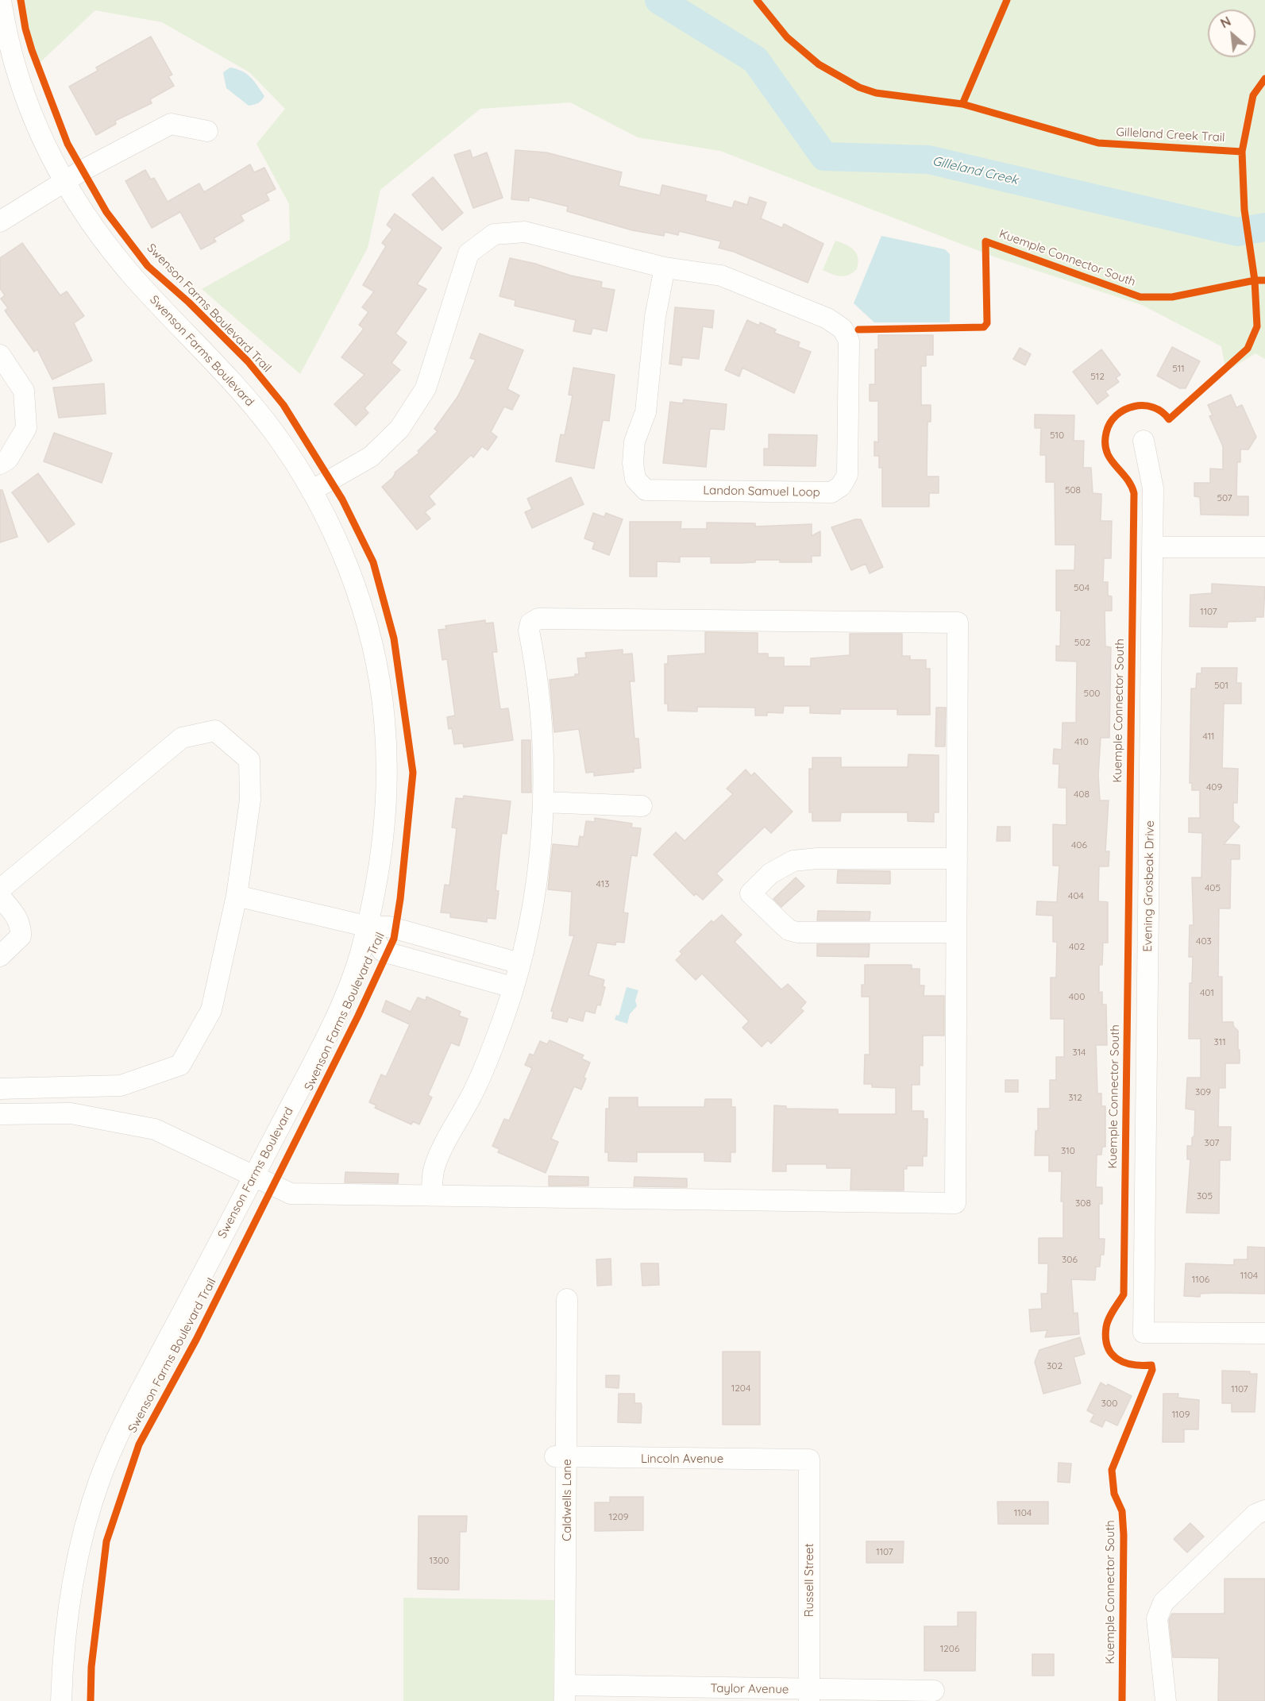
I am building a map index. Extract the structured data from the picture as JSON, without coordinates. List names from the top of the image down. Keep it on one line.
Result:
{"streets":{"street":["Swenson Farms Boulevard","Landon Samuel Loop","Evening Grosbeak Drive","Lincoln Avenue","Caldwells Lane","Russell Street","Taylor Avenue"],"cycle path":["Gilleland Creek Trail","Kuemple Connector South","Swenson Farms Boulevard Trail"]},"crossings":[["Swenson Farms Boulevard","Landon Samuel Loop"],["Lincoln Avenue","Caldwells Lane"],["Lincoln Avenue","Russell Street"],["Caldwells Lane","Taylor Avenue"],["Russell Street","Taylor Avenue"]],"water":["Gilleland Creek"],"house_numbers":["511","512","510","508","507","504","1107","502","501","500","411","410","409","408","406","413","405","404","403","402","401","400","311","314","309","312","307","310","305","308","306","1104","1106","302","1204","1107","300","1109","1104","1209","1107","1300","1206"],"north":"top left"}
